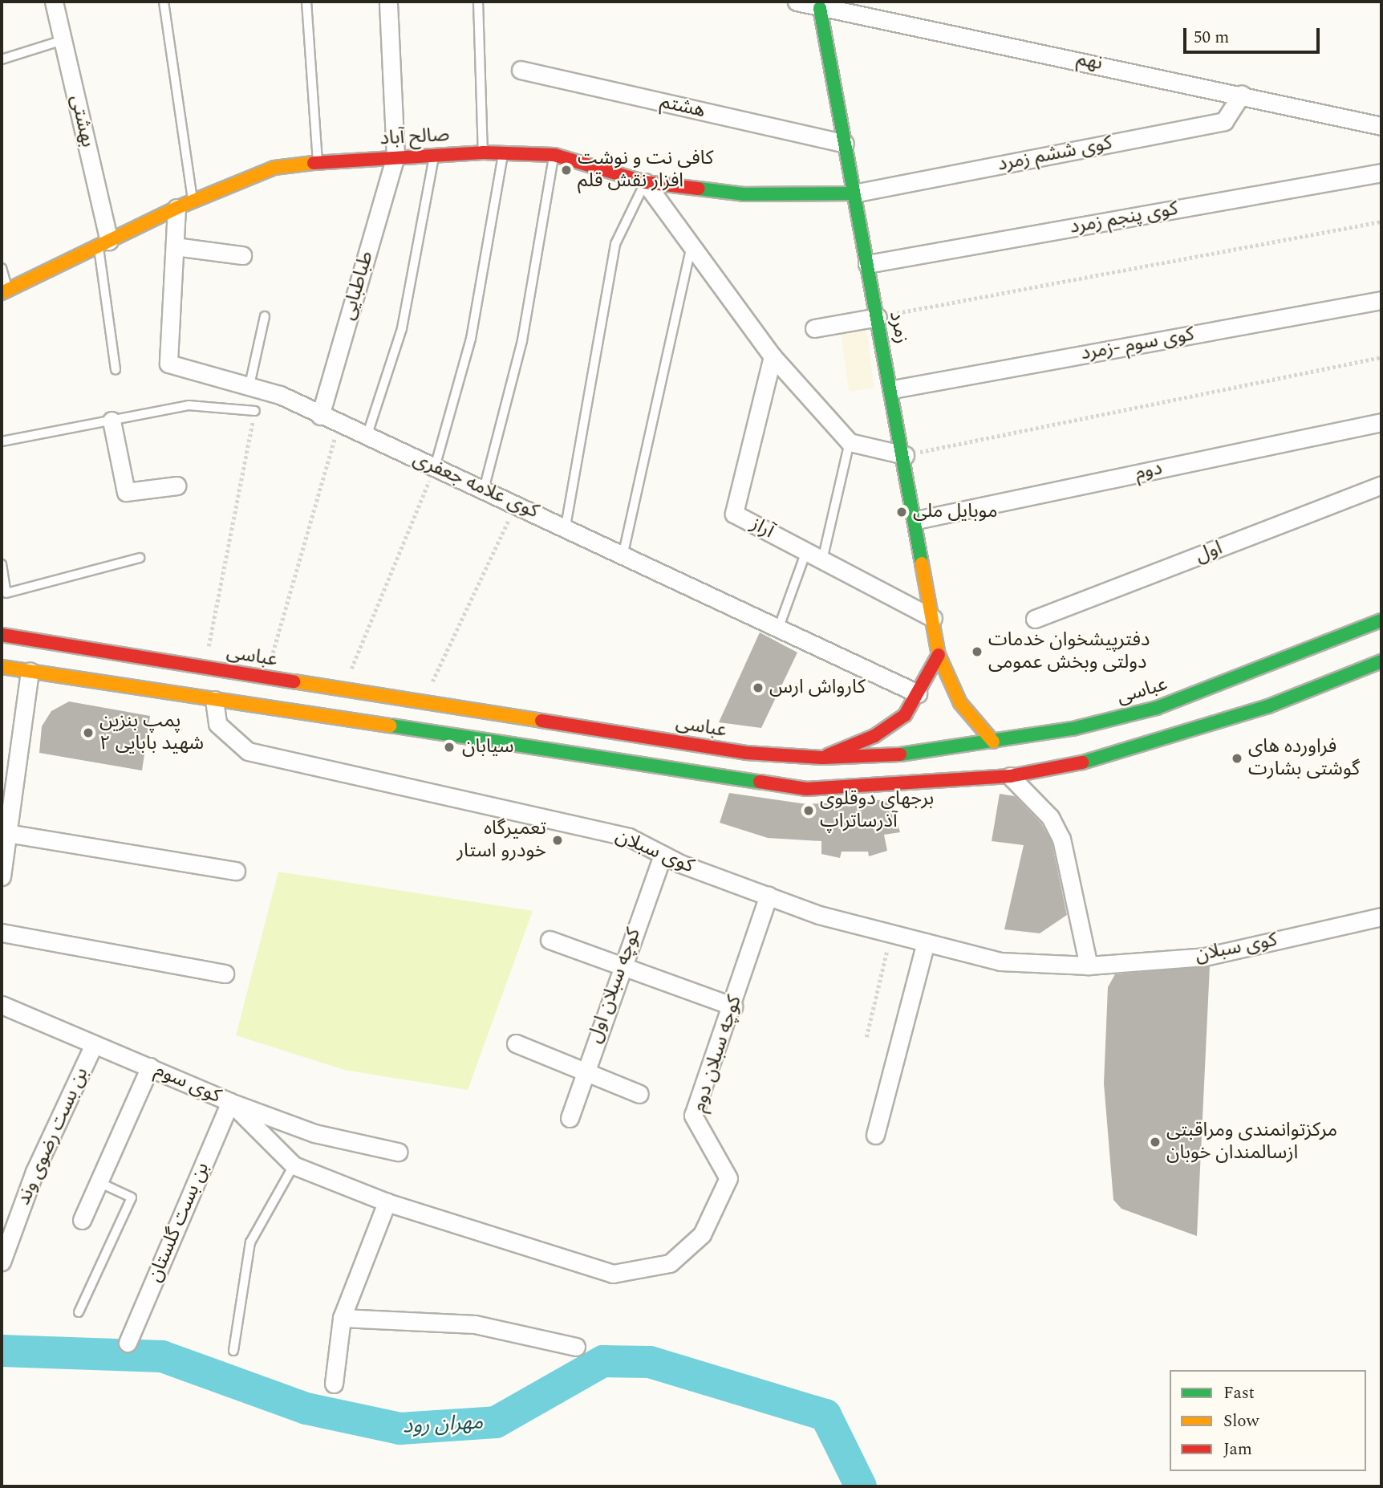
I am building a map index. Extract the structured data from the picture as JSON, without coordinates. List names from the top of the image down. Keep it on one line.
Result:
{"streets":{"main road":["صالح آباد","زمرد","عباسى"],"street":["نهم","هشتم","بهشتی","کوی ششم زمرد","کوی پنجم زمرد","طباطبایی","کوی سوم -زمرد","دوم","کوی علامه جعفری","آراز","اول","کوی سبلان","کوچه سبلان اول","کوچه سبلان دوم","کوی سوم","بن بست رضوی وند","بن بست گلستان"]},"crossings":[["نهم","کوی ششم زمرد"],["نهم","زمرد"],["هشتم","زمرد"],["بهشتی","صالح آباد"],["صالح آباد","کوی ششم زمرد"],["صالح آباد","طباطبایی"],["صالح آباد","زمرد"],["صالح آباد","کوی علامه جعفری"],["کوی ششم زمرد","زمرد"],["کوی پنجم زمرد","زمرد"],["طباطبایی","کوی علامه جعفری"],["زمرد","کوی سوم -زمرد"],["زمرد","دوم"],["زمرد","آراز"],["زمرد","عباسى"],["کوی سبلان","کوچه سبلان اول"],["کوی سبلان","کوچه سبلان دوم"],["کوچه سبلان دوم","کوی سوم"],["کوی سوم","بن بست رضوی وند"],["کوی سوم","بن بست گلستان"]],"water":["مهران رود"],"places":["کافی نت و نوشت افزار نقش قلم","موبایل ملی","دفترپیشخوان خدمات دولتی وبخش عمومی","کارواش ارس","پمپ بنزین شهید بابایی ۲","سیابان","فراورده های گوشتی بشارت","برجهای دوقلوی آذرساتراپ","تعمیرگاه خودرو استار","مرکزتوانمندی ومراقبتی ازسالمندان خوبان"],"legend":["Fast","Slow","Jam"],"scale_bar":"50 m"}
